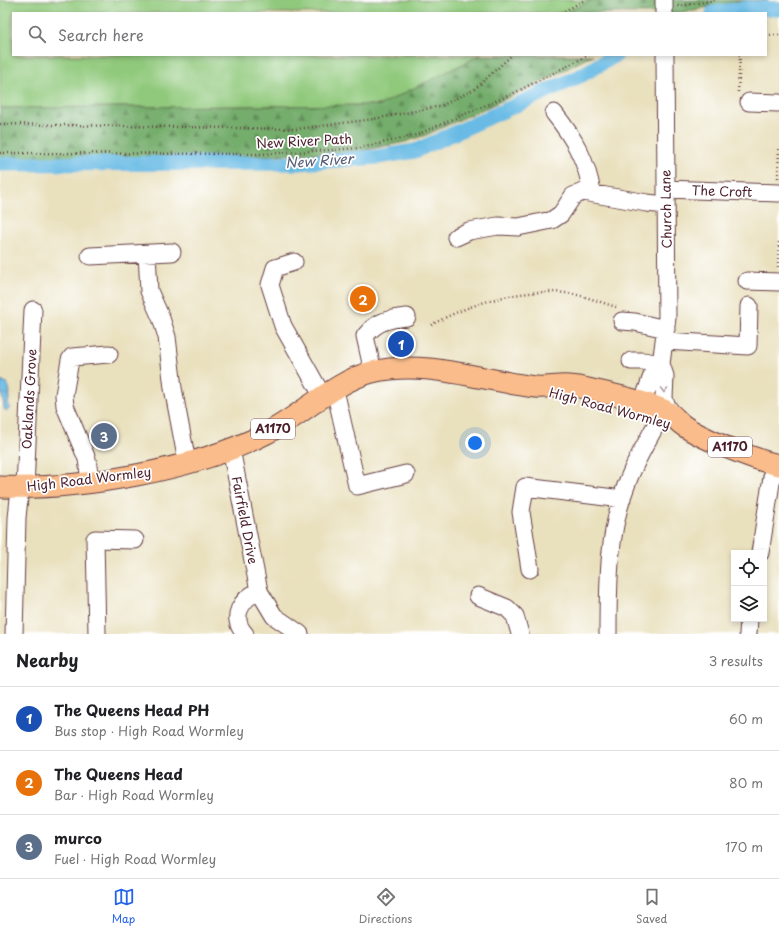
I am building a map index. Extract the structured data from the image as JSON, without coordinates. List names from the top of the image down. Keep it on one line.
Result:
{"streets":{"main road":["High Road Wormley","A1170"],"street":["The Croft","Church Lane","Oaklands Grove","Fairfield Drive"],"path":["New River Path"]},"crossings":[["The Croft","Church Lane"],["Church Lane","High Road Wormley"],["Oaklands Grove","High Road Wormley"],["High Road Wormley","Fairfield Drive"]],"water":["New River"],"page":{"search":"Search here","pins":["2","1","3"],"heading":["Nearby","3 results"],"list":[{"mark":"1","name":"The Queens Head PH","note":"Bus stop · High Road Wormley","value":"60 m"},{"mark":"2","name":"The Queens Head","note":"Bar · High Road Wormley","value":"80 m"},{"mark":"3","name":"murco","note":"Fuel · High Road Wormley","value":"170 m"}],"nav":["Map","Directions","Saved"]}}
